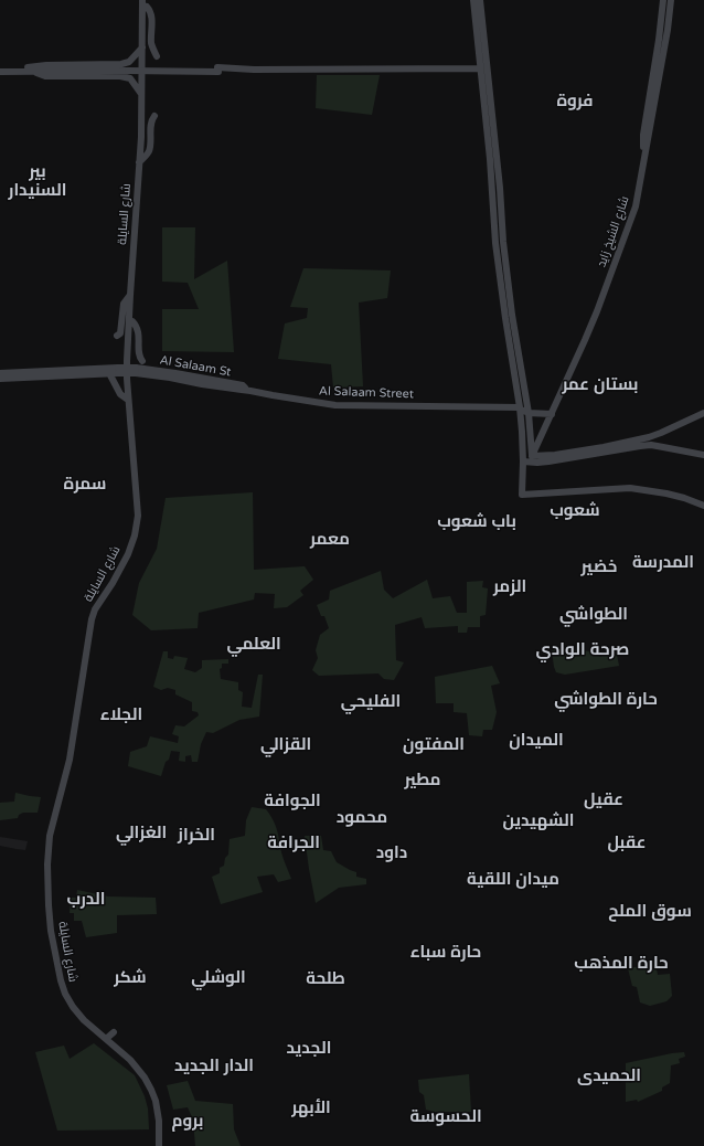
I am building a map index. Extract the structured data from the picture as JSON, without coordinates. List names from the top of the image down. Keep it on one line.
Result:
{"streets":{"main road":["شارع السايلة","شارع الشيخ زايد","Al Salaam St","Al Salaam Street"]},"crossings":[["Al Salaam St","Al Salaam Street"]],"districts":["فروة","بير السنيدار","بستان عمر","سمرة","شعوب","باب شعوب","معمر","المدرسة","خضير","الزمر","الطواشي","العلمي","صرحة الوادي","حارة الطواشي","الفليحي","الجلاء","الميدان","القزالي","المفتون","مطير","عقيل","الجوافة","محمود","الشهيدين","الغزالي","الخراز","الجرافة","عقبل","داود","ميدان اللقية","الدرب","سوق الملح","حارة سباء","حارة المذهب","شكر","الوشلي","طلحة","الجديد","الدار الجديد","الحميدى","الأبهر","الحسوسة","بروم"]}
